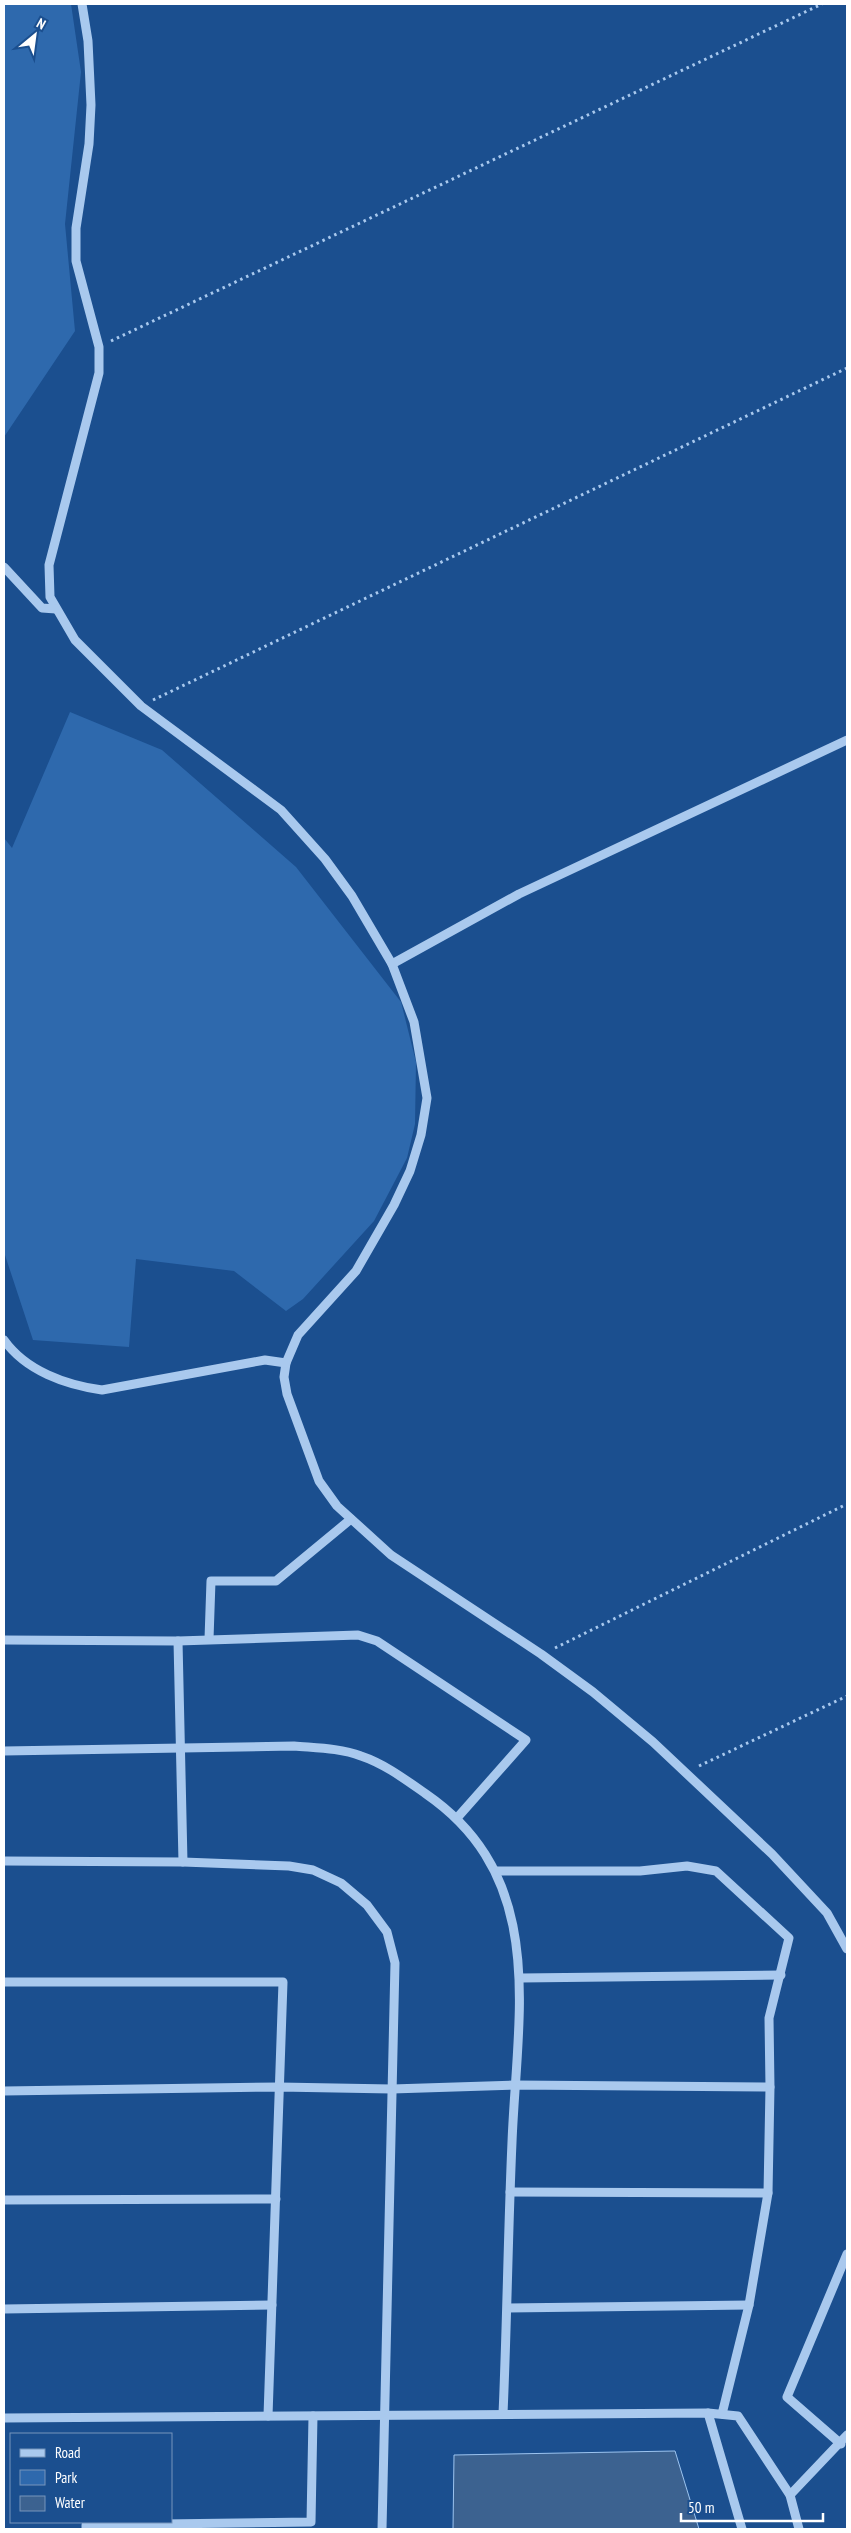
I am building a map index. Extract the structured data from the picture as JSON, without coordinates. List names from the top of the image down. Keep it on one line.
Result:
{"legend":["Road","Park","Water"],"scale_bar":"50 m","north":"top right"}
